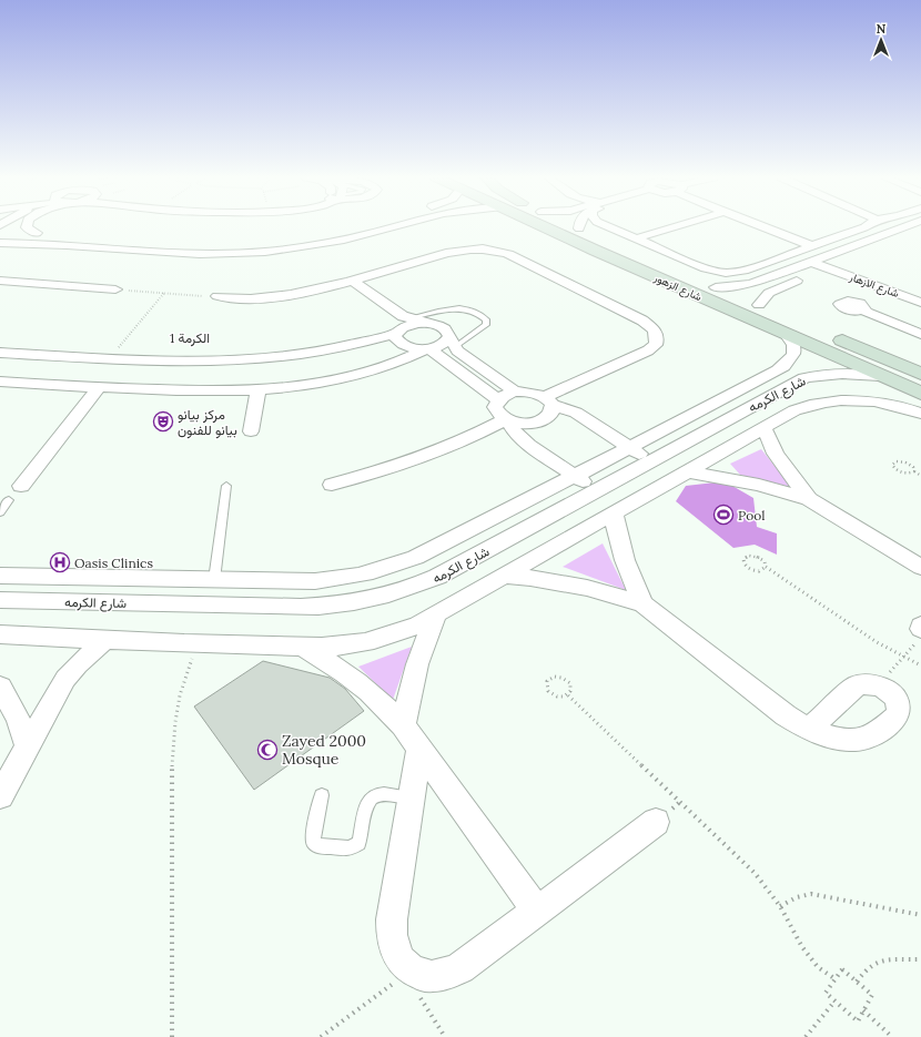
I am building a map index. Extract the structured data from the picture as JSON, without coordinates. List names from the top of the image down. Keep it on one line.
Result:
{"streets":{"main road":["شارع الزهور"],"street":["شارع الازهار","شارع الكرمه"]},"crossings":[["شارع الزهور","شارع الكرمه"]],"districts":["الكرمة 1"],"places":{"theatre":["مركز بيانو بيانو للفنون"],"sports":["Pool"],"hospital":["Oasis Clinics"],"mosque":["Zayed 2000 Mosque"]},"north":"top"}
